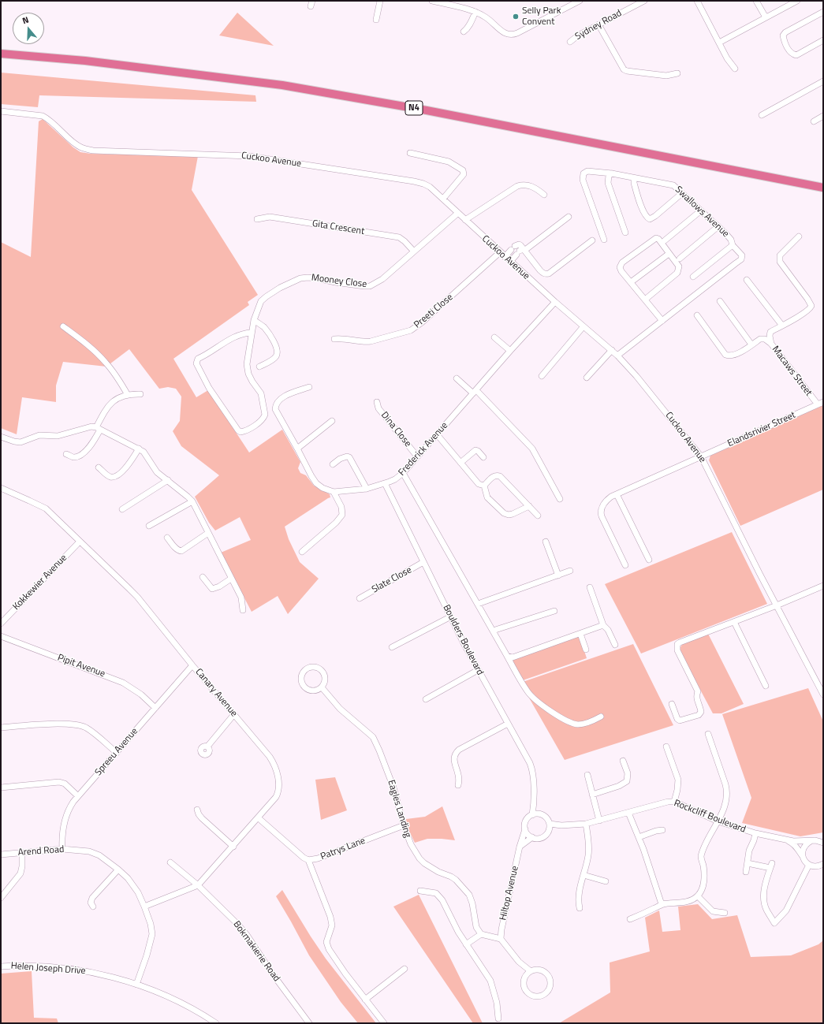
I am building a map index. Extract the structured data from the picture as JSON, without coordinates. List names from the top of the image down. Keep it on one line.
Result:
{"streets":{"highway":["N4"],"street":["Sydney Road","Cuckoo Avenue","Swallows Avenue","Gita Crescent","Mooney Close","Preeti Close","Macaws Street","Dina Close","Elandsrivier Street","Frederick Avenue","Slate Close","Kokkewier Avenue","Boulders Boulevard","Pipit Avenue","Canary Avenue","Spreeu Avenue","Eagles Landing","Rockcliff Boulevard","Patrys Lane","Arend Road","Hiltop Avenue","Bokmakierie Road","Helen Joseph Drive"]},"crossings":[["Cuckoo Avenue","Swallows Avenue"],["Cuckoo Avenue","Mooney Close"],["Cuckoo Avenue","Preeti Close"],["Cuckoo Avenue","Elandsrivier Street"],["Cuckoo Avenue","Frederick Avenue"],["Gita Crescent","Mooney Close"],["Macaws Street","Elandsrivier Street"],["Dina Close","Frederick Avenue"],["Frederick Avenue","Boulders Boulevard"],["Slate Close","Boulders Boulevard"],["Kokkewier Avenue","Canary Avenue"],["Boulders Boulevard","Rockcliff Boulevard"],["Boulders Boulevard","Hiltop Avenue"],["Pipit Avenue","Spreeu Avenue"],["Canary Avenue","Spreeu Avenue"],["Canary Avenue","Patrys Lane"],["Canary Avenue","Arend Road"],["Canary Avenue","Bokmakierie Road"],["Spreeu Avenue","Arend Road"],["Eagles Landing","Patrys Lane"],["Rockcliff Boulevard","Hiltop Avenue"],["Arend Road","Helen Joseph Drive"]],"places":["Selly Park Convent"],"north":"top"}
